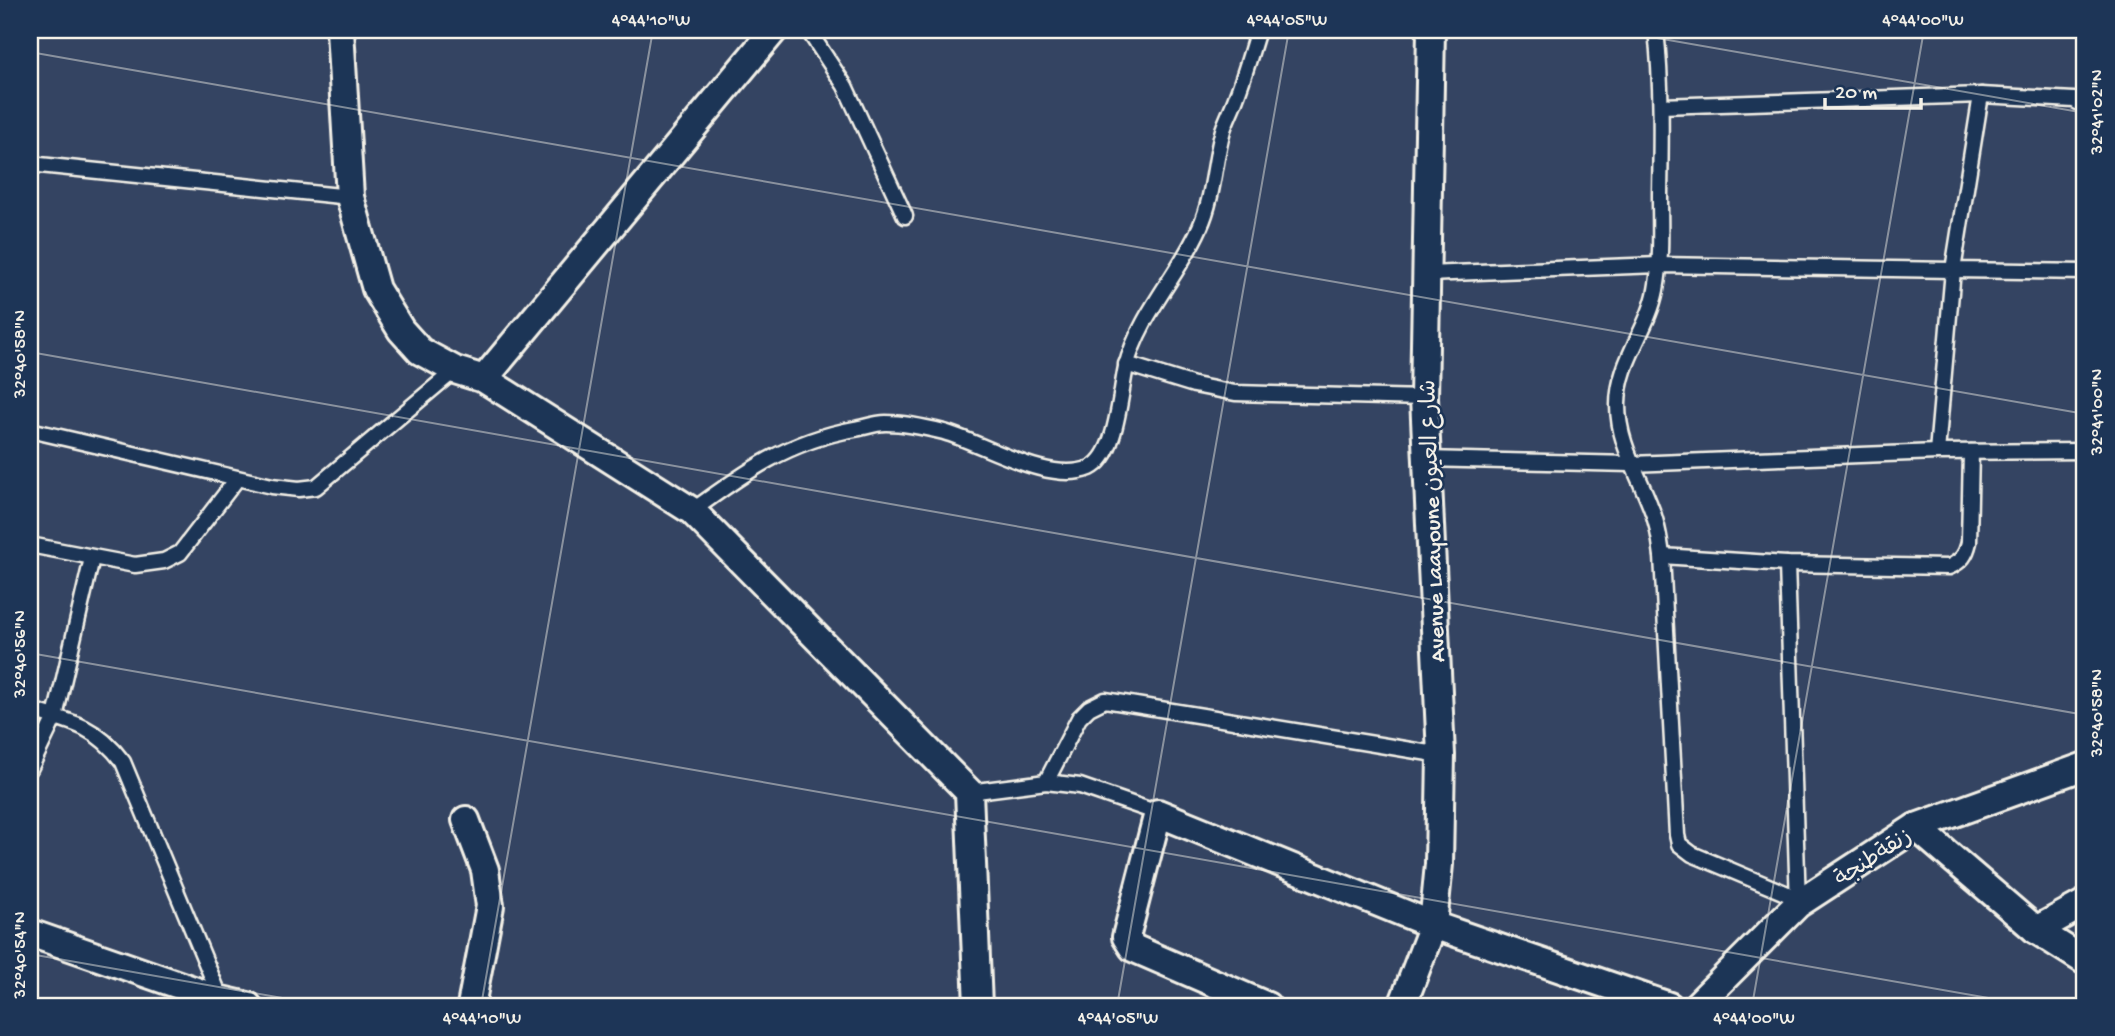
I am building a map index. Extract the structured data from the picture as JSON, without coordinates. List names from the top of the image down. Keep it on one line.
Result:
{"streets":{"street":["Avenue Laayoune شارع العيون","زنقةطنجة"]},"scale_bar":"20 m","coordinates":["4°44'10\"W","4°44'05\"W","4°44'00\"W","32°41'02\"N","32°40'58\"N","32°41'00\"N","32°40'56\"N","32°40'54\"N"]}
